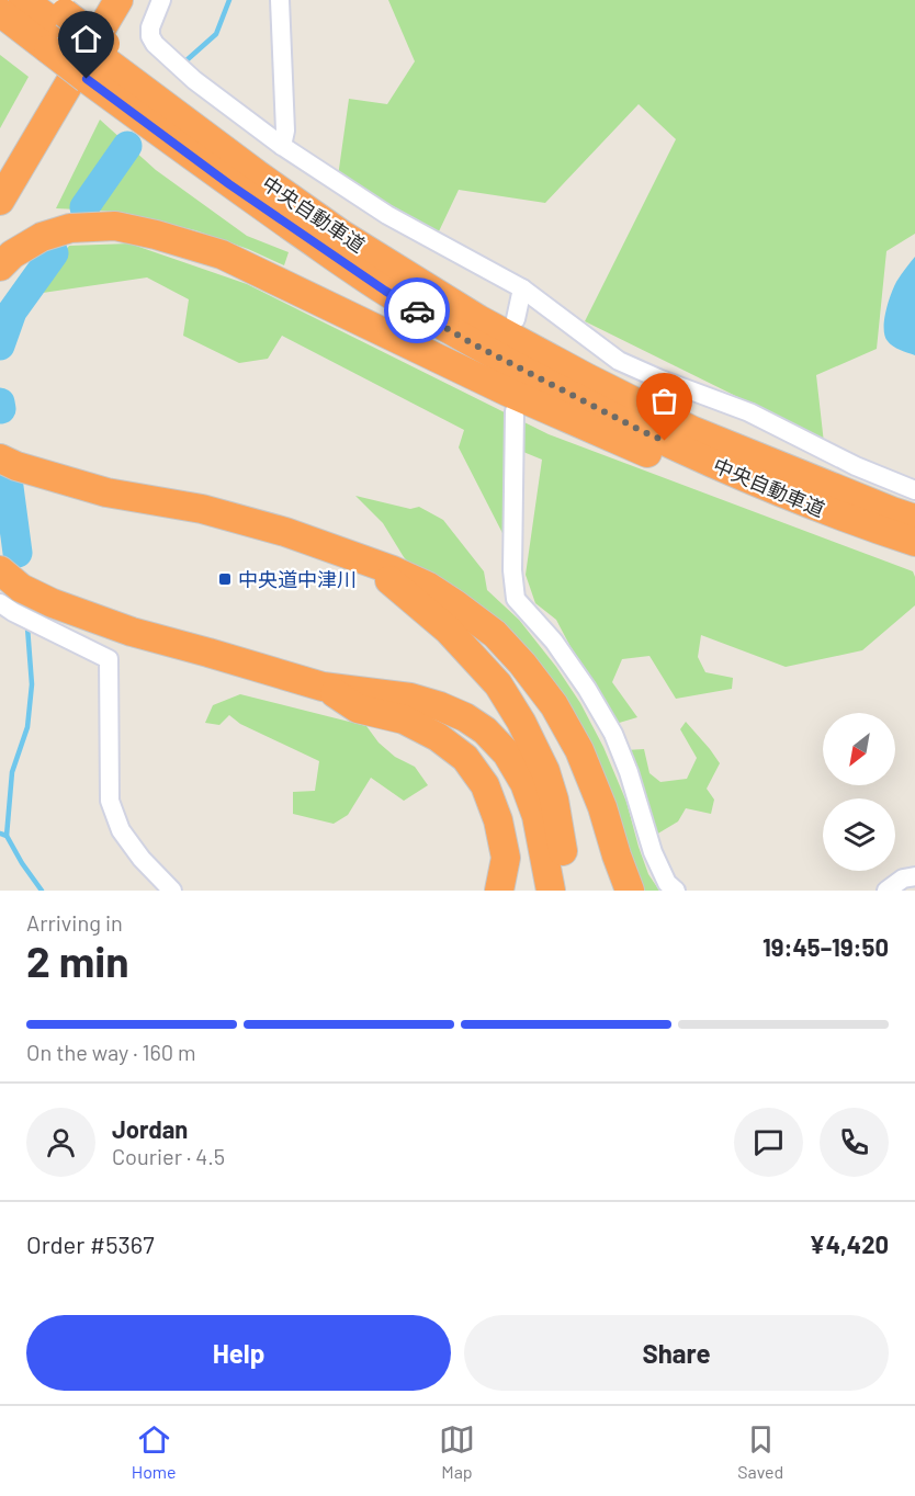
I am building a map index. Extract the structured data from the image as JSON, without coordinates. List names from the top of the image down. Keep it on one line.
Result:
{"streets":{"highway":["中央自動車道"]},"places":{"transit":["中央道中津川"]},"north":"bottom left","page":{"heading":["2 min","Arriving in","19:45–19:50"],"panel":["Jordan","Courier · 4.5","Order #5367","¥4,420"],"bar":"On the way · 160 m","buttons":["Help","Share"],"tabs":["Home","Map","Saved"]}}
